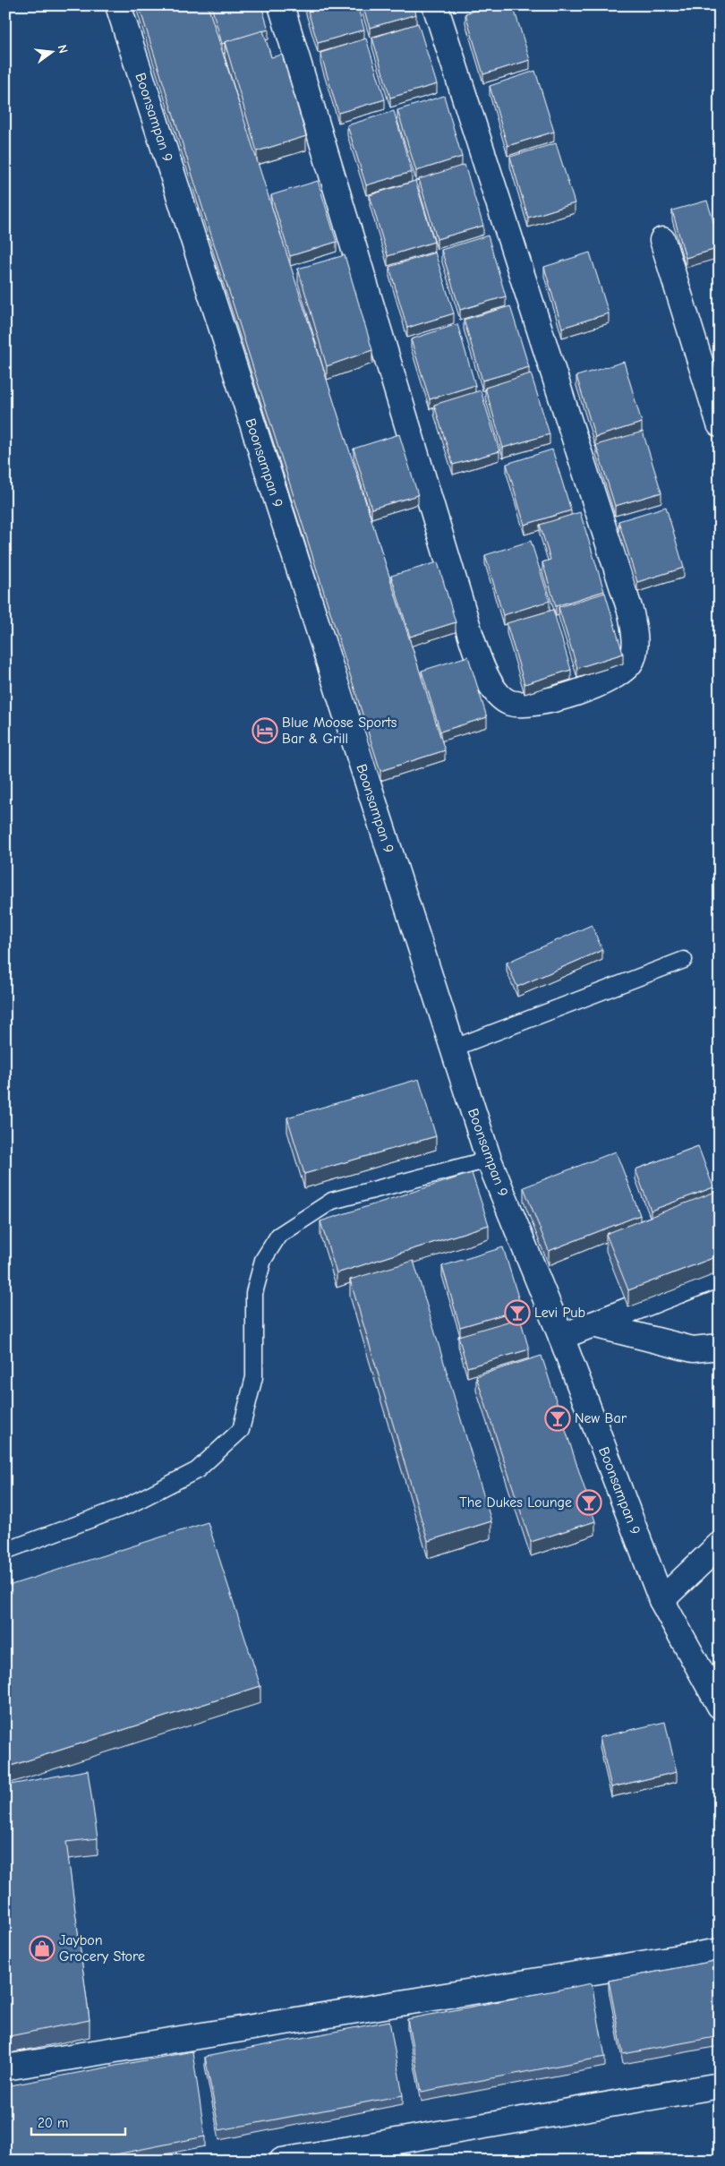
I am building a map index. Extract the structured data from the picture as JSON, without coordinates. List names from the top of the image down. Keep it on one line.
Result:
{"streets":{"street":["Boonsampan 9"]},"places":{"hotel":["Blue Moose Sports Bar & Grill"],"bar":["Levi Pub","New Bar","The Dukes Lounge"],"shop":["Jaybon Grocery Store"]},"scale_bar":"20 m","north":"right"}
